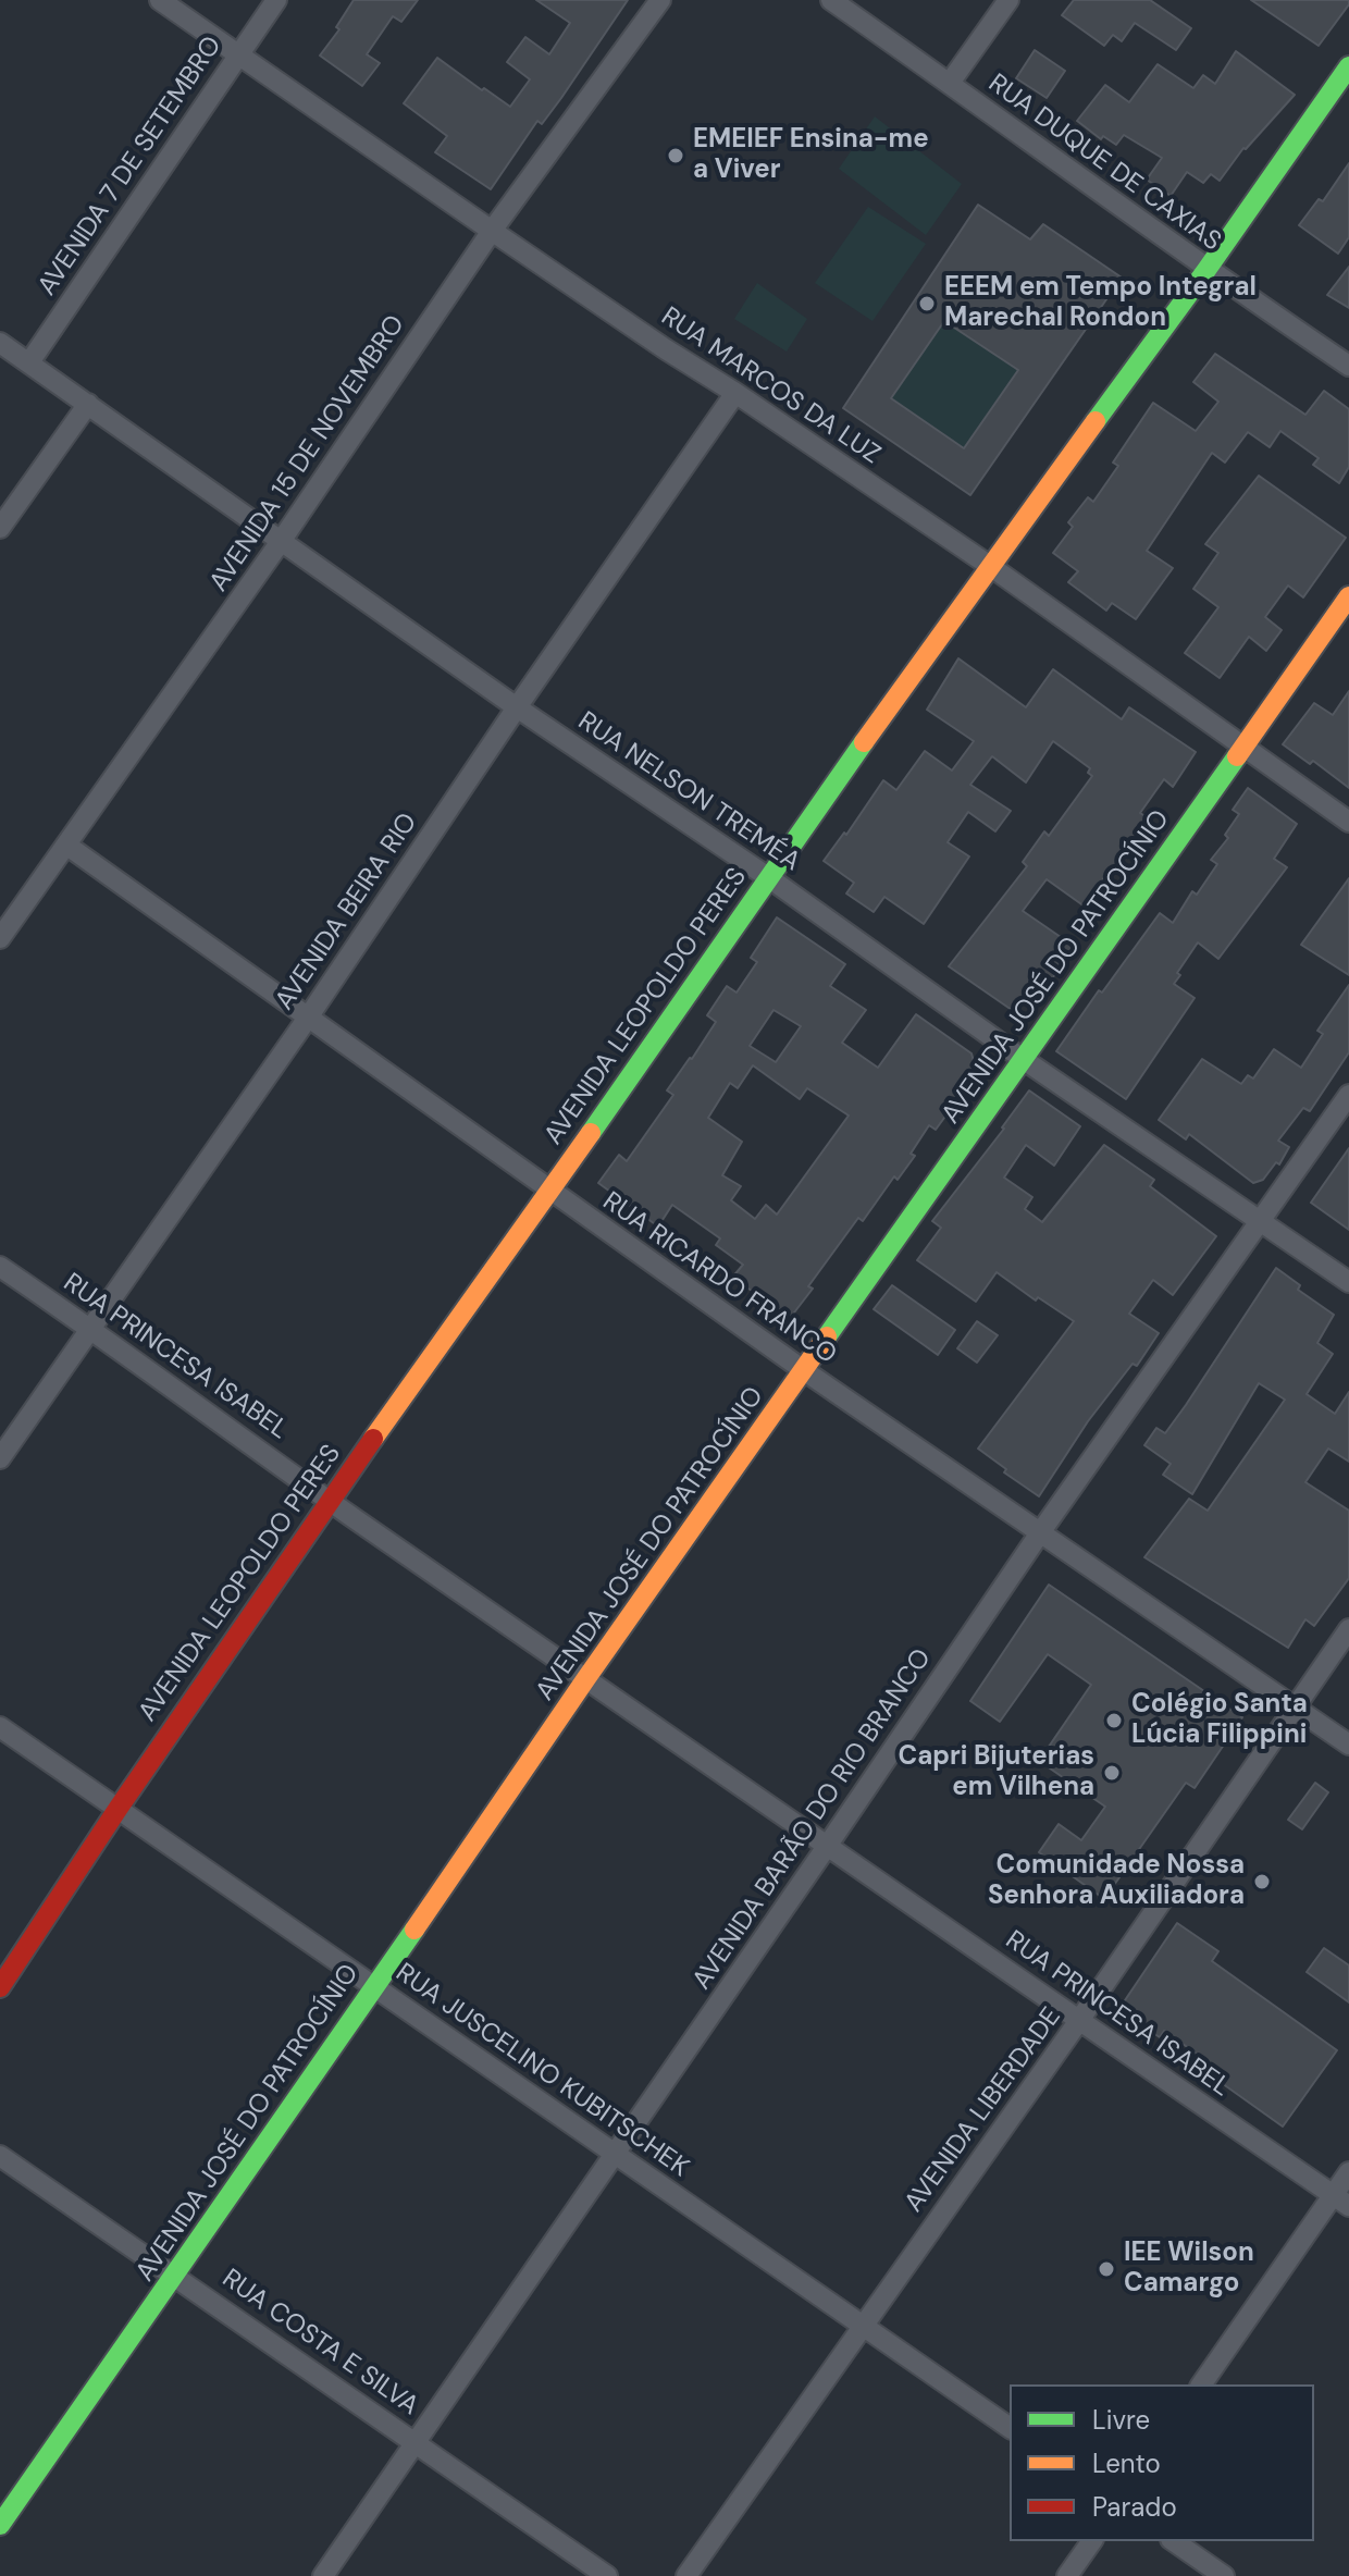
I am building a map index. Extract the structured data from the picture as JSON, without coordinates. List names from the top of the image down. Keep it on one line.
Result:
{"streets":{"street":["RUA DUQUE DE CAXIAS","AVENIDA 7 DE SETEMBRO","RUA MARCOS DA LUZ","AVENIDA 15 DE NOVEMBRO","RUA NELSON TREMÉA","AVENIDA BEIRA RIO","AVENIDA JOSÉ DO PATROCÍNIO","AVENIDA LEOPOLDO PERES","RUA RICARDO FRANCO","RUA PRINCESA ISABEL","AVENIDA BARÃO DO RIO BRANCO","RUA JUSCELINO KUBITSCHEK","AVENIDA LIBERDADE","RUA COSTA E SILVA"]},"crossings":[["RUA DUQUE DE CAXIAS","AVENIDA LEOPOLDO PERES"],["AVENIDA 7 DE SETEMBRO","RUA MARCOS DA LUZ"],["AVENIDA 7 DE SETEMBRO","RUA NELSON TREMÉA"],["RUA MARCOS DA LUZ","AVENIDA 15 DE NOVEMBRO"],["RUA MARCOS DA LUZ","AVENIDA BEIRA RIO"],["RUA MARCOS DA LUZ","AVENIDA JOSÉ DO PATROCÍNIO"],["RUA MARCOS DA LUZ","AVENIDA LEOPOLDO PERES"],["AVENIDA 15 DE NOVEMBRO","RUA NELSON TREMÉA"],["AVENIDA 15 DE NOVEMBRO","RUA RICARDO FRANCO"],["RUA NELSON TREMÉA","AVENIDA BEIRA RIO"],["RUA NELSON TREMÉA","AVENIDA JOSÉ DO PATROCÍNIO"],["RUA NELSON TREMÉA","AVENIDA LEOPOLDO PERES"],["RUA NELSON TREMÉA","AVENIDA BARÃO DO RIO BRANCO"],["AVENIDA BEIRA RIO","RUA RICARDO FRANCO"],["AVENIDA BEIRA RIO","RUA PRINCESA ISABEL"],["AVENIDA JOSÉ DO PATROCÍNIO","RUA RICARDO FRANCO"],["AVENIDA JOSÉ DO PATROCÍNIO","RUA PRINCESA ISABEL"],["AVENIDA JOSÉ DO PATROCÍNIO","RUA JUSCELINO KUBITSCHEK"],["AVENIDA JOSÉ DO PATROCÍNIO","RUA COSTA E SILVA"],["AVENIDA LEOPOLDO PERES","RUA RICARDO FRANCO"],["AVENIDA LEOPOLDO PERES","RUA PRINCESA ISABEL"],["AVENIDA LEOPOLDO PERES","RUA JUSCELINO KUBITSCHEK"],["RUA RICARDO FRANCO","AVENIDA BARÃO DO RIO BRANCO"],["RUA RICARDO FRANCO","AVENIDA LIBERDADE"],["RUA PRINCESA ISABEL","AVENIDA BARÃO DO RIO BRANCO"],["RUA PRINCESA ISABEL","AVENIDA LIBERDADE"],["AVENIDA BARÃO DO RIO BRANCO","RUA JUSCELINO KUBITSCHEK"],["AVENIDA BARÃO DO RIO BRANCO","RUA COSTA E SILVA"],["RUA JUSCELINO KUBITSCHEK","AVENIDA LIBERDADE"]],"places":["EMEIEF Ensina-me a Viver","EEEM em Tempo Integral Marechal Rondon","Colégio Santa Lúcia Filippini","Capri Bijuterias em Vilhena","Comunidade Nossa Senhora Auxiliadora","IEE Wilson Camargo"],"legend":["Livre","Lento","Parado"]}
